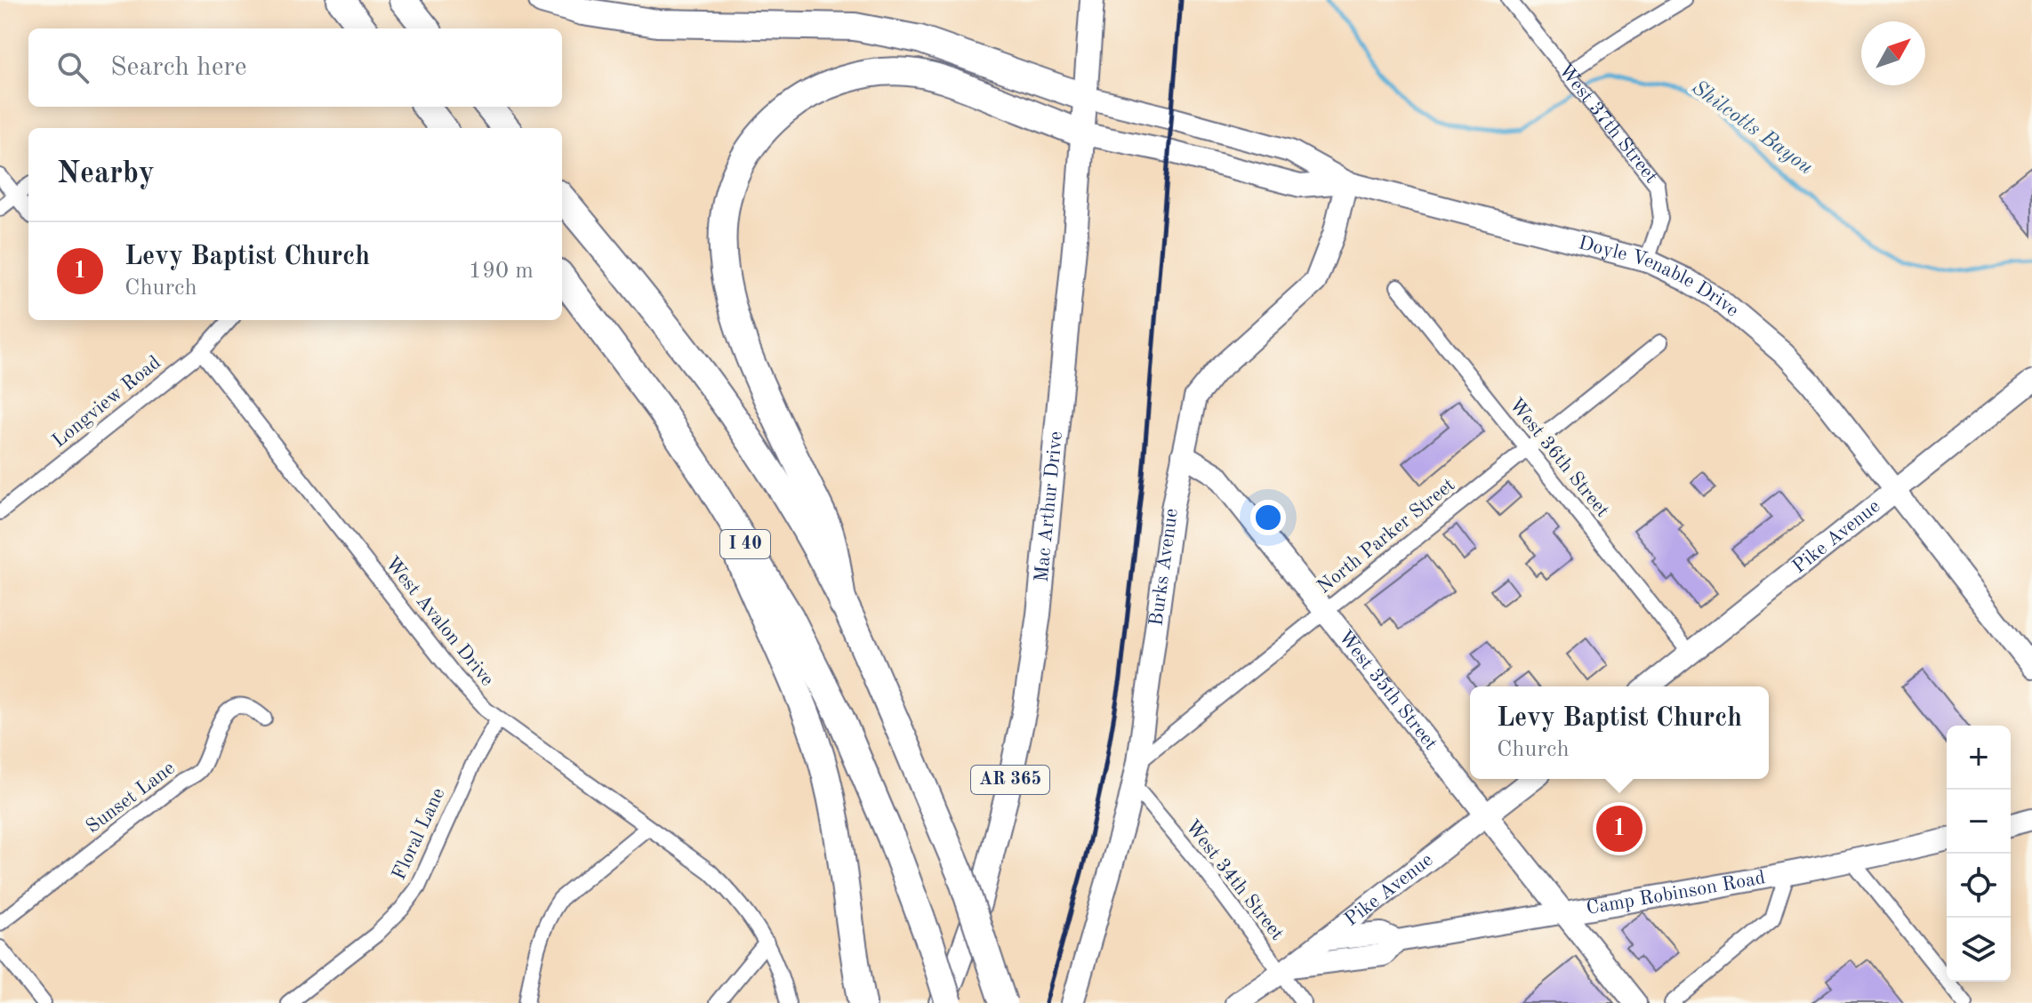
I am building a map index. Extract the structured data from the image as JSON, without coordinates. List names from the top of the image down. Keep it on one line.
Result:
{"streets":{"highway":["I 40"],"main road":["Doyle Venable Drive","Mac Arthur Drive","Pike Avenue","Burks Avenue","West 35th Street","AR 365","Camp Robinson Road"],"street":["West 37th Street","Longview Road","West 36th Street","North Parker Street","West Avalon Drive","Sunset Lane","Floral Lane","West 34th Street"]},"crossings":[["West 37th Street","Doyle Venable Drive"],["Doyle Venable Drive","Mac Arthur Drive"],["Doyle Venable Drive","Pike Avenue"],["Doyle Venable Drive","Burks Avenue"],["Longview Road","West Avalon Drive"],["West 36th Street","North Parker Street"],["West 36th Street","Pike Avenue"],["North Parker Street","Burks Avenue"],["North Parker Street","West 35th Street"],["Pike Avenue","West 35th Street"],["Pike Avenue","West 34th Street"],["Pike Avenue","Camp Robinson Road"],["Burks Avenue","West 35th Street"],["Burks Avenue","West 34th Street"],["West Avalon Drive","Floral Lane"],["West 35th Street","Camp Robinson Road"],["West 34th Street","Camp Robinson Road"]],"water":["Shilcotts Bayou"],"north":"top right","page":{"search":"Search here","heading":"Nearby","list":[{"mark":"1","name":"Levy Baptist Church","note":"Church","value":"190 m"}],"popup":["Levy Baptist Church","Church"],"map_buttons":["+","−"],"pins":"1"}}
